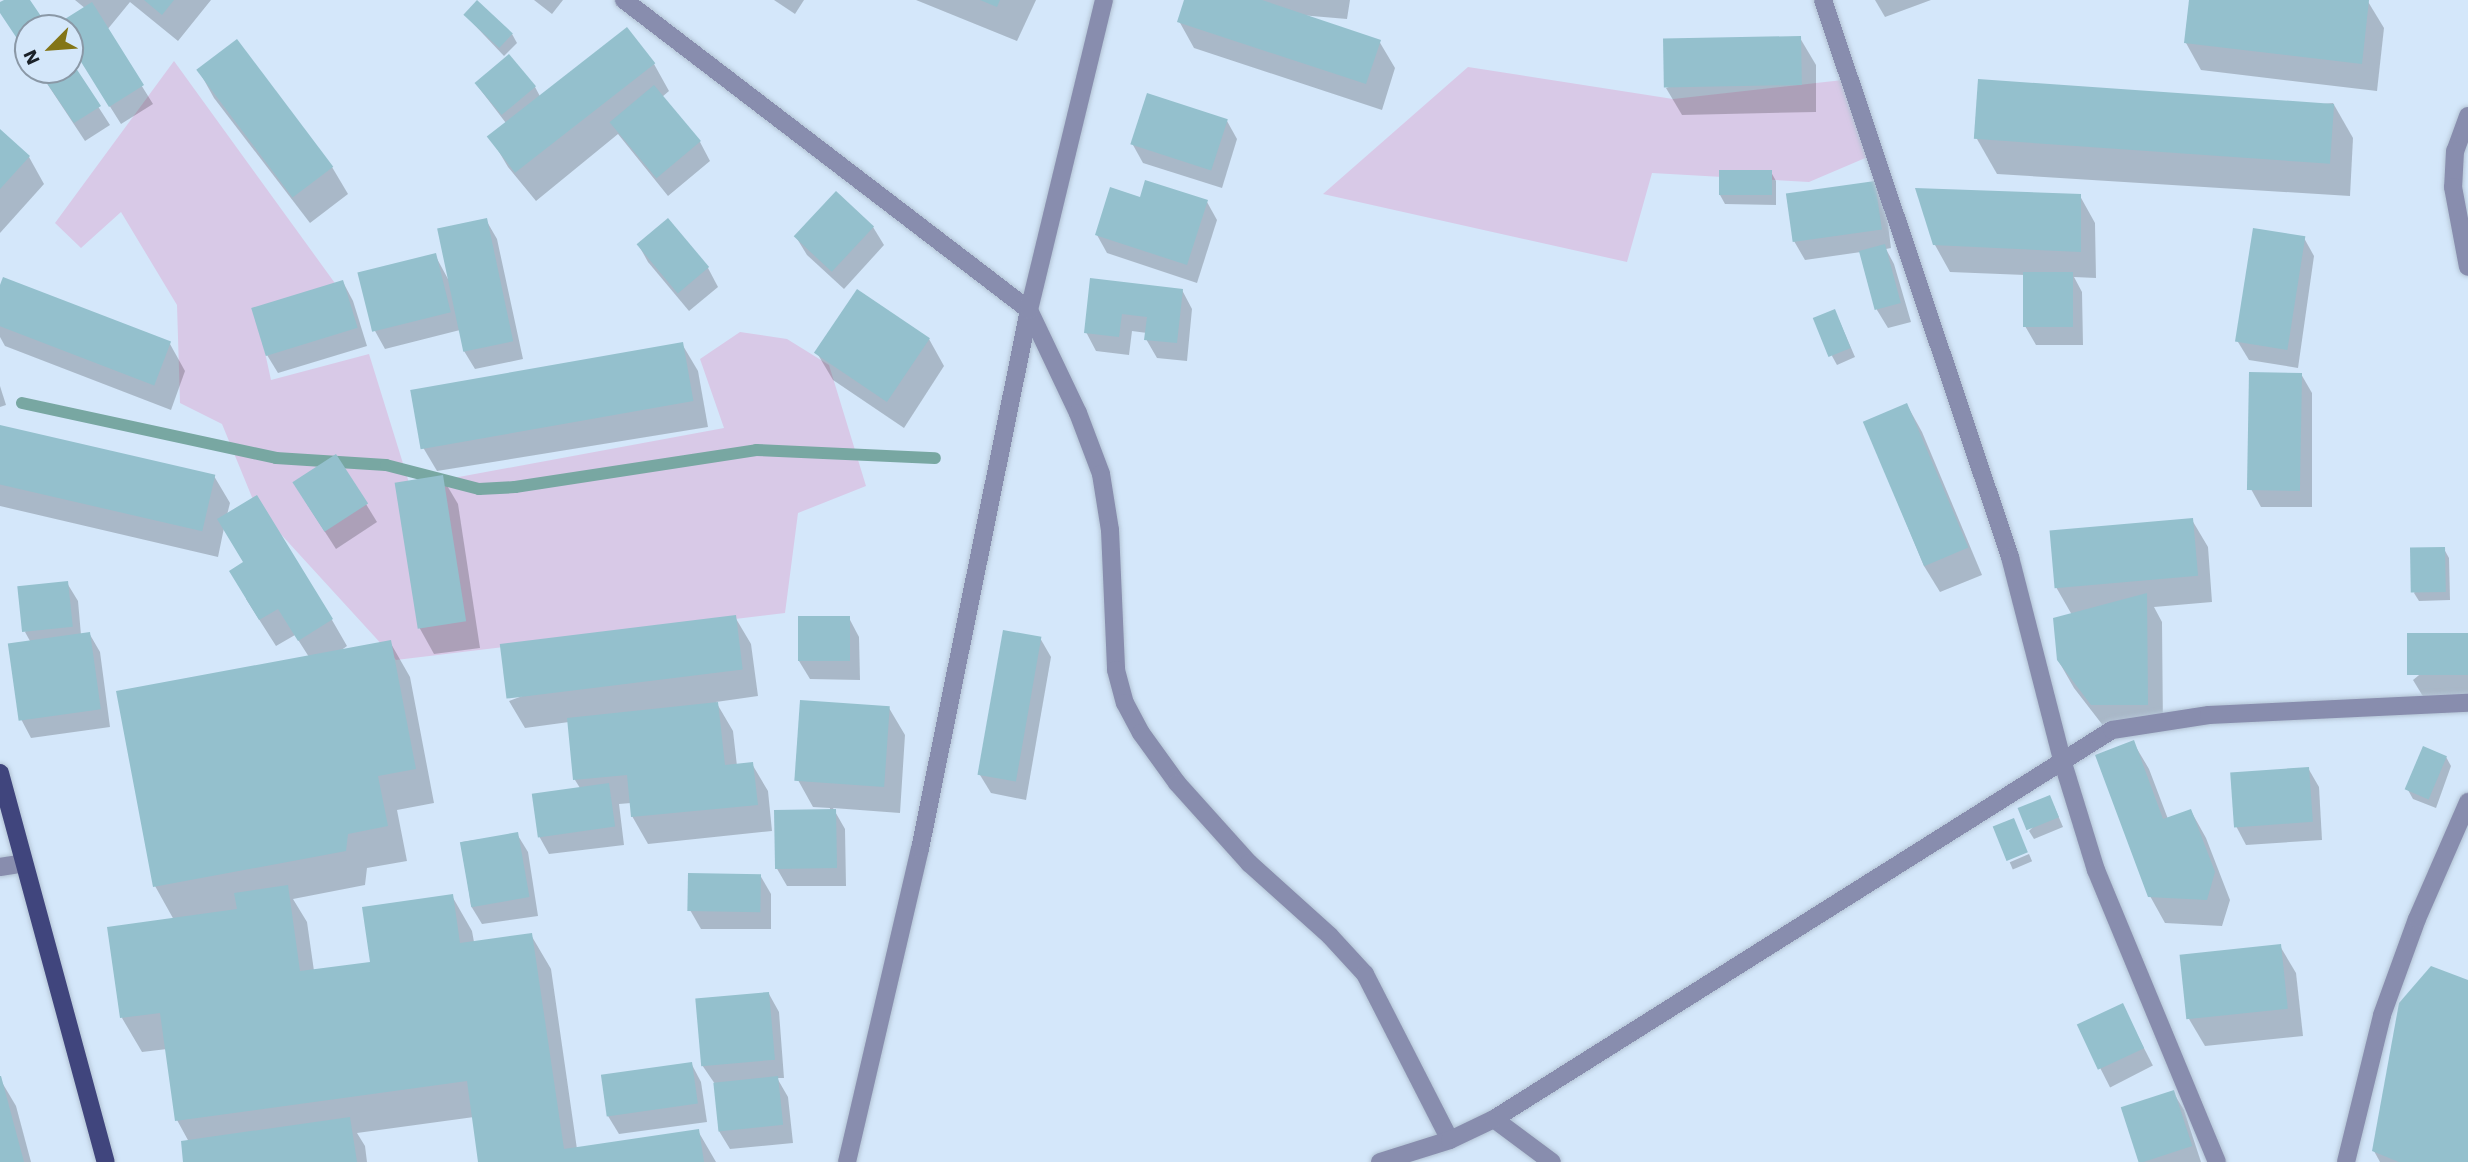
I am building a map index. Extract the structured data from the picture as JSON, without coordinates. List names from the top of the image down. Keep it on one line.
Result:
{"north":"bottom left"}
